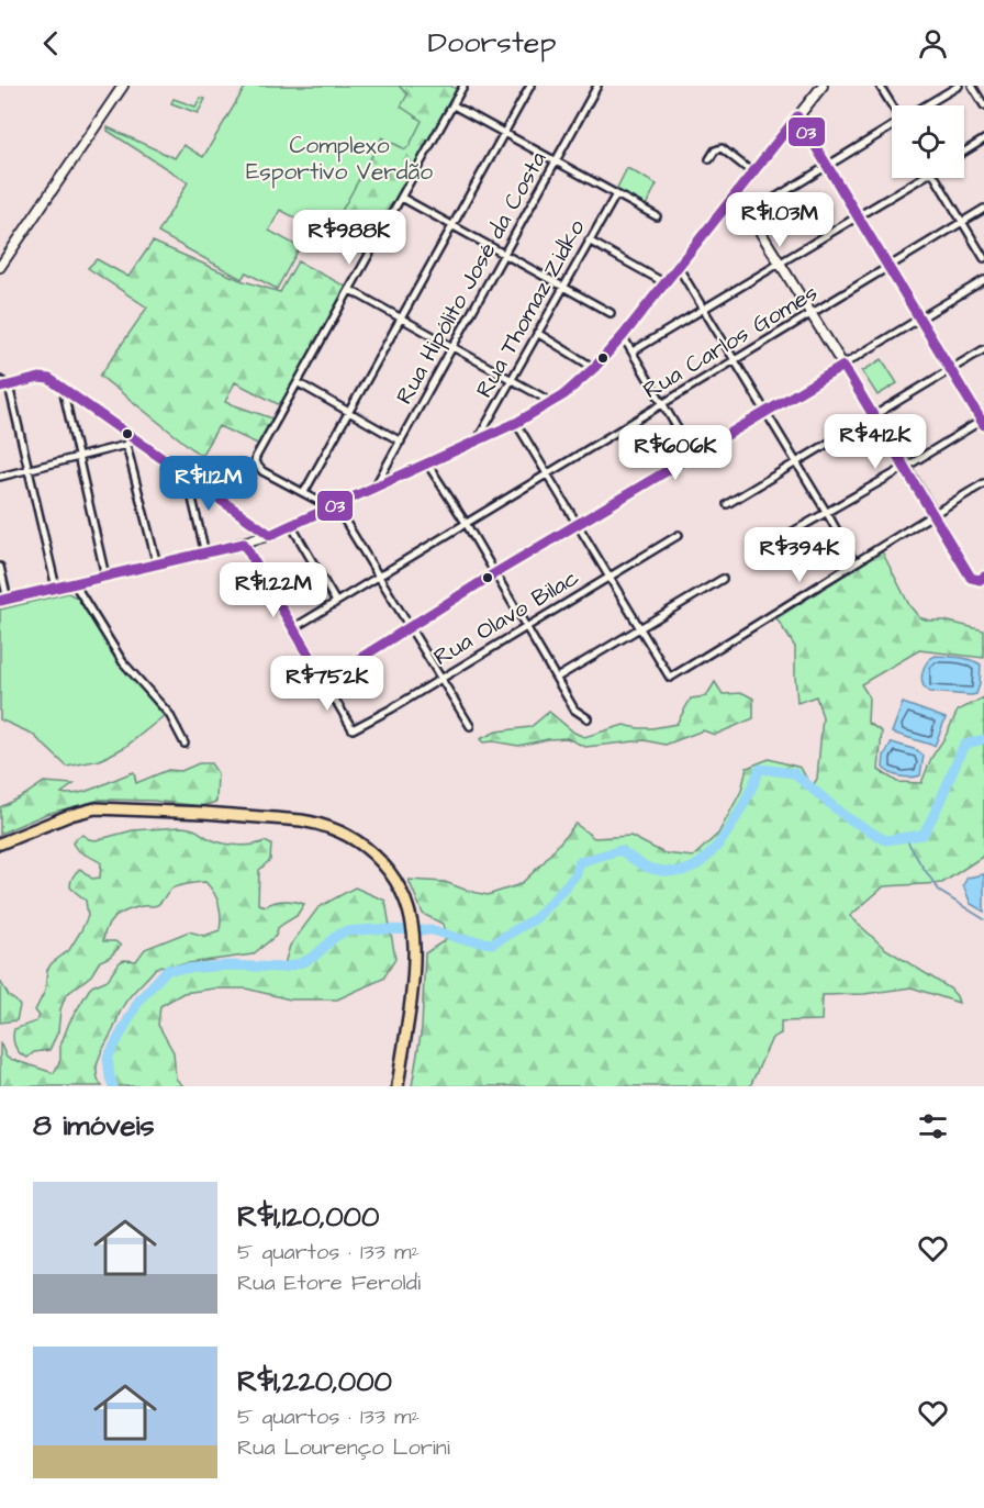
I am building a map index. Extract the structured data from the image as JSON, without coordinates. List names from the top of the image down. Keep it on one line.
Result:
{"streets":{"street":["Rua Hipólito José da Costa","Rua Thomaz Zidko","Rua Carlos Gomes","Rua Olavo Bilac"]},"parks":["Complexo Esportivo Verdão"],"lines":["transit line 03"],"page":{"header":"Doorstep","price":["R$1.03M","R$988K","R$412K","R$606K","R$1.12M","R$394K","R$1.22M","R$752K"],"heading":"8 imóveis","list":[{"name":"R$1,120,000","note":"5 quartos · 133 m² · Rua Etore Feroldi"},{"name":"R$1,220,000","note":"5 quartos · 133 m² · Rua Lourenço Lorini"}]}}
